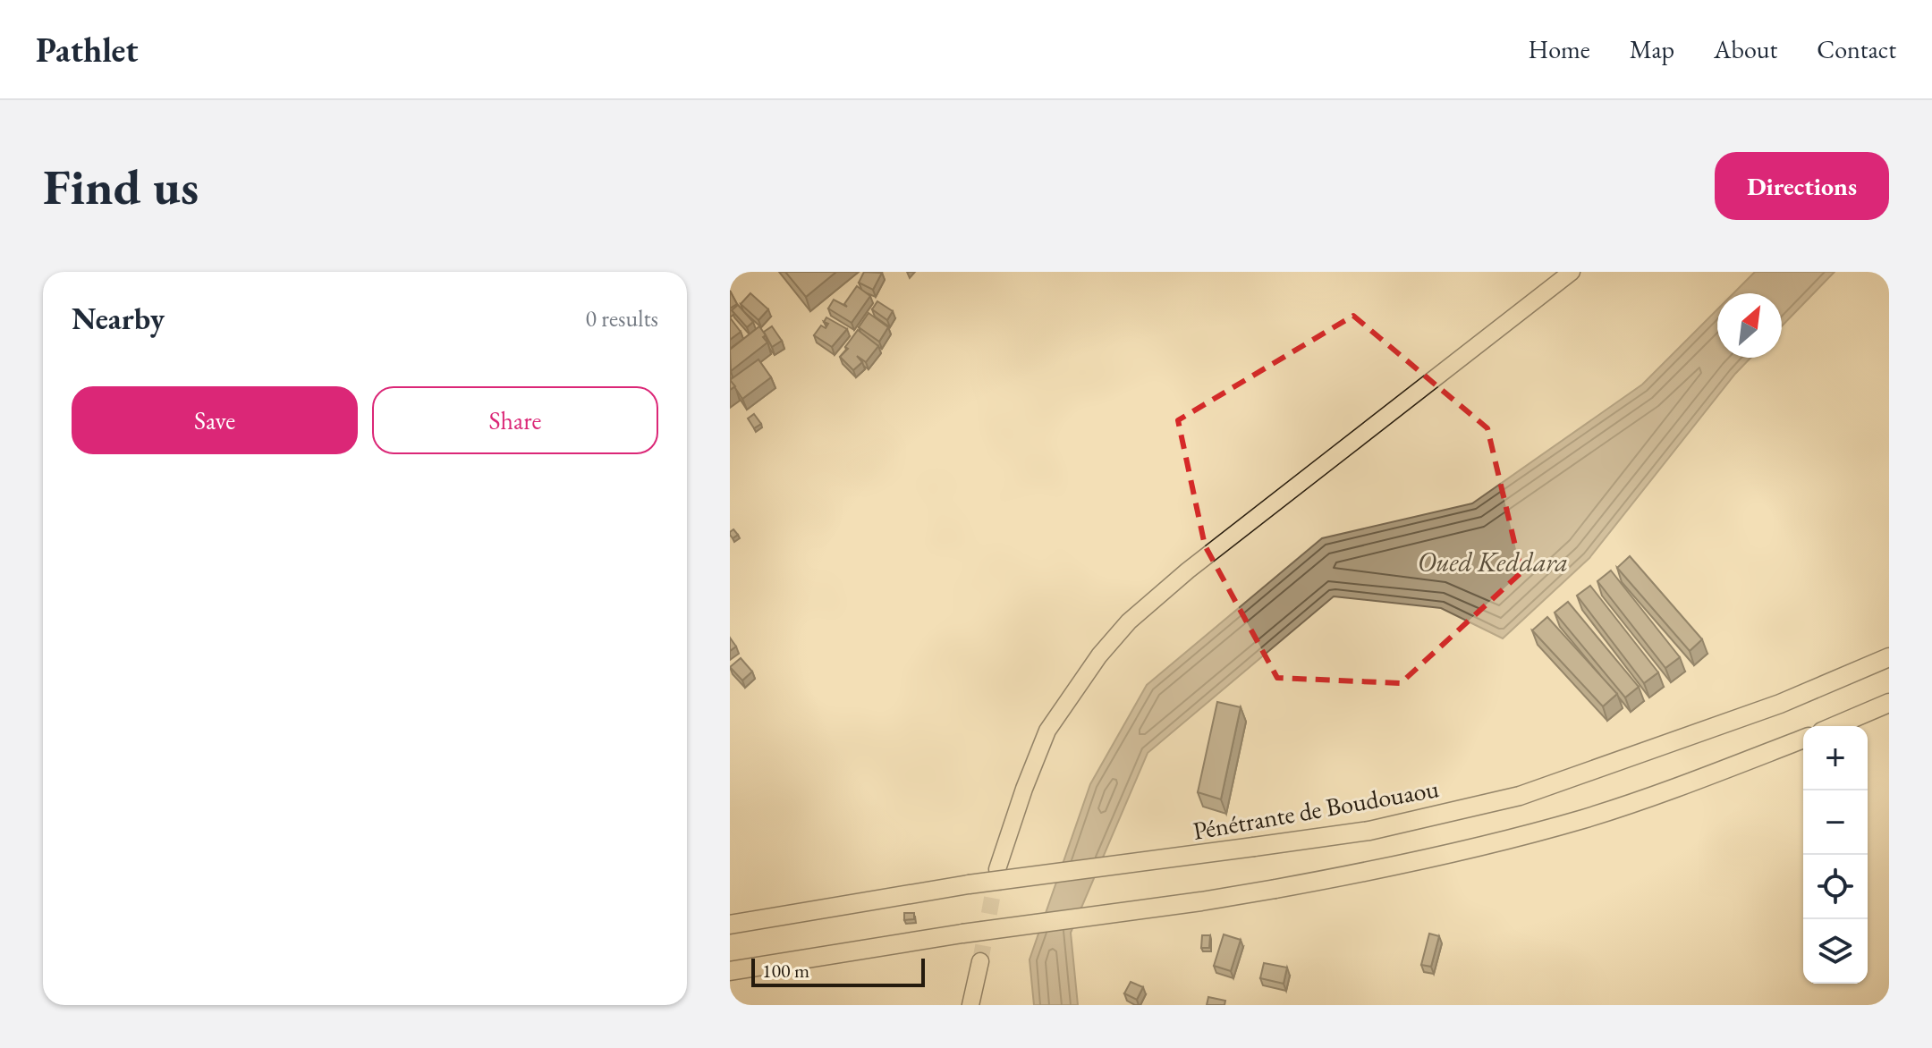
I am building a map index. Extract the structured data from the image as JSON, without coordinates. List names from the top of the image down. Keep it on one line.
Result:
{"streets":{"highway":["Pénétrante de Boudouaou"]},"water":["Oued Keddara"],"scale_bar":"100 m","north":"top right","page":{"header":"Pathlet","nav":["Home","Map","About","Contact"],"buttons":["Directions",["Save","Share"]],"title":"Find us","heading":["Nearby","0 results"],"map_buttons":["+","−"],"scale":"100 m"}}
